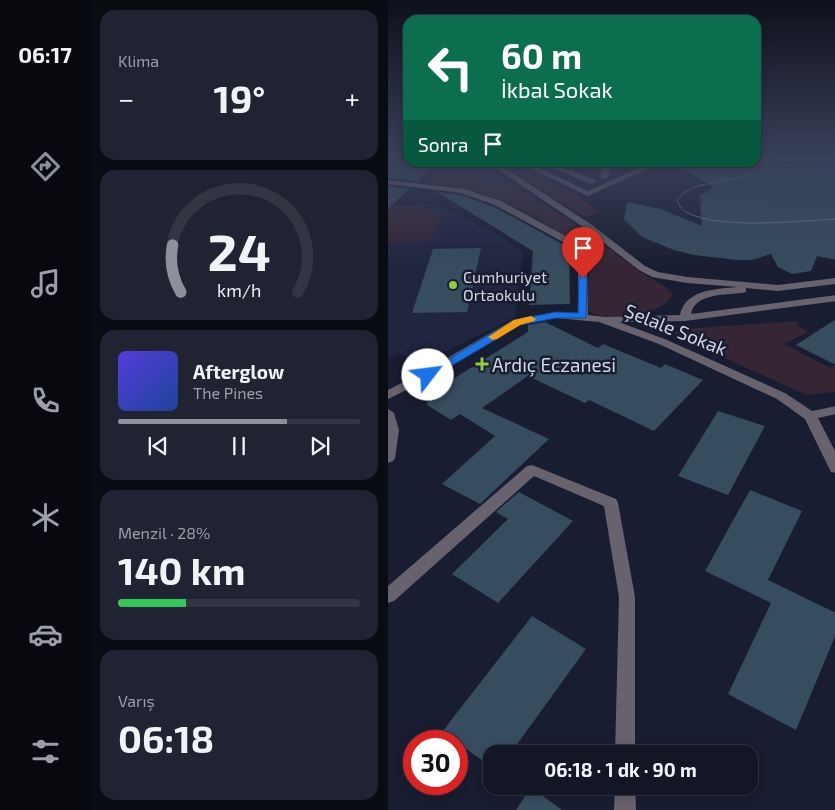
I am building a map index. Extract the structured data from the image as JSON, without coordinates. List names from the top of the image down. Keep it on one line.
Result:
{"streets":{"street":["Şelale Sokak"]},"places":{"other":["Cumhuriyet Ortaokulu"],"health":["Ardıç Eczanesi"]},"page":{"tabs":"06:17","tile":["Klima",["Menzil · 28%","140 km"],["Varış","06:18"]],"turn":["60 m","İkbal Sokak"],"heat":["−","19°","+"],"then":"Sonra","song":["Afterglow","The Pines"],"limit":"30","trip":"06:18 · 1 dk · 90 m","gauge":["24","km/h"]}}
